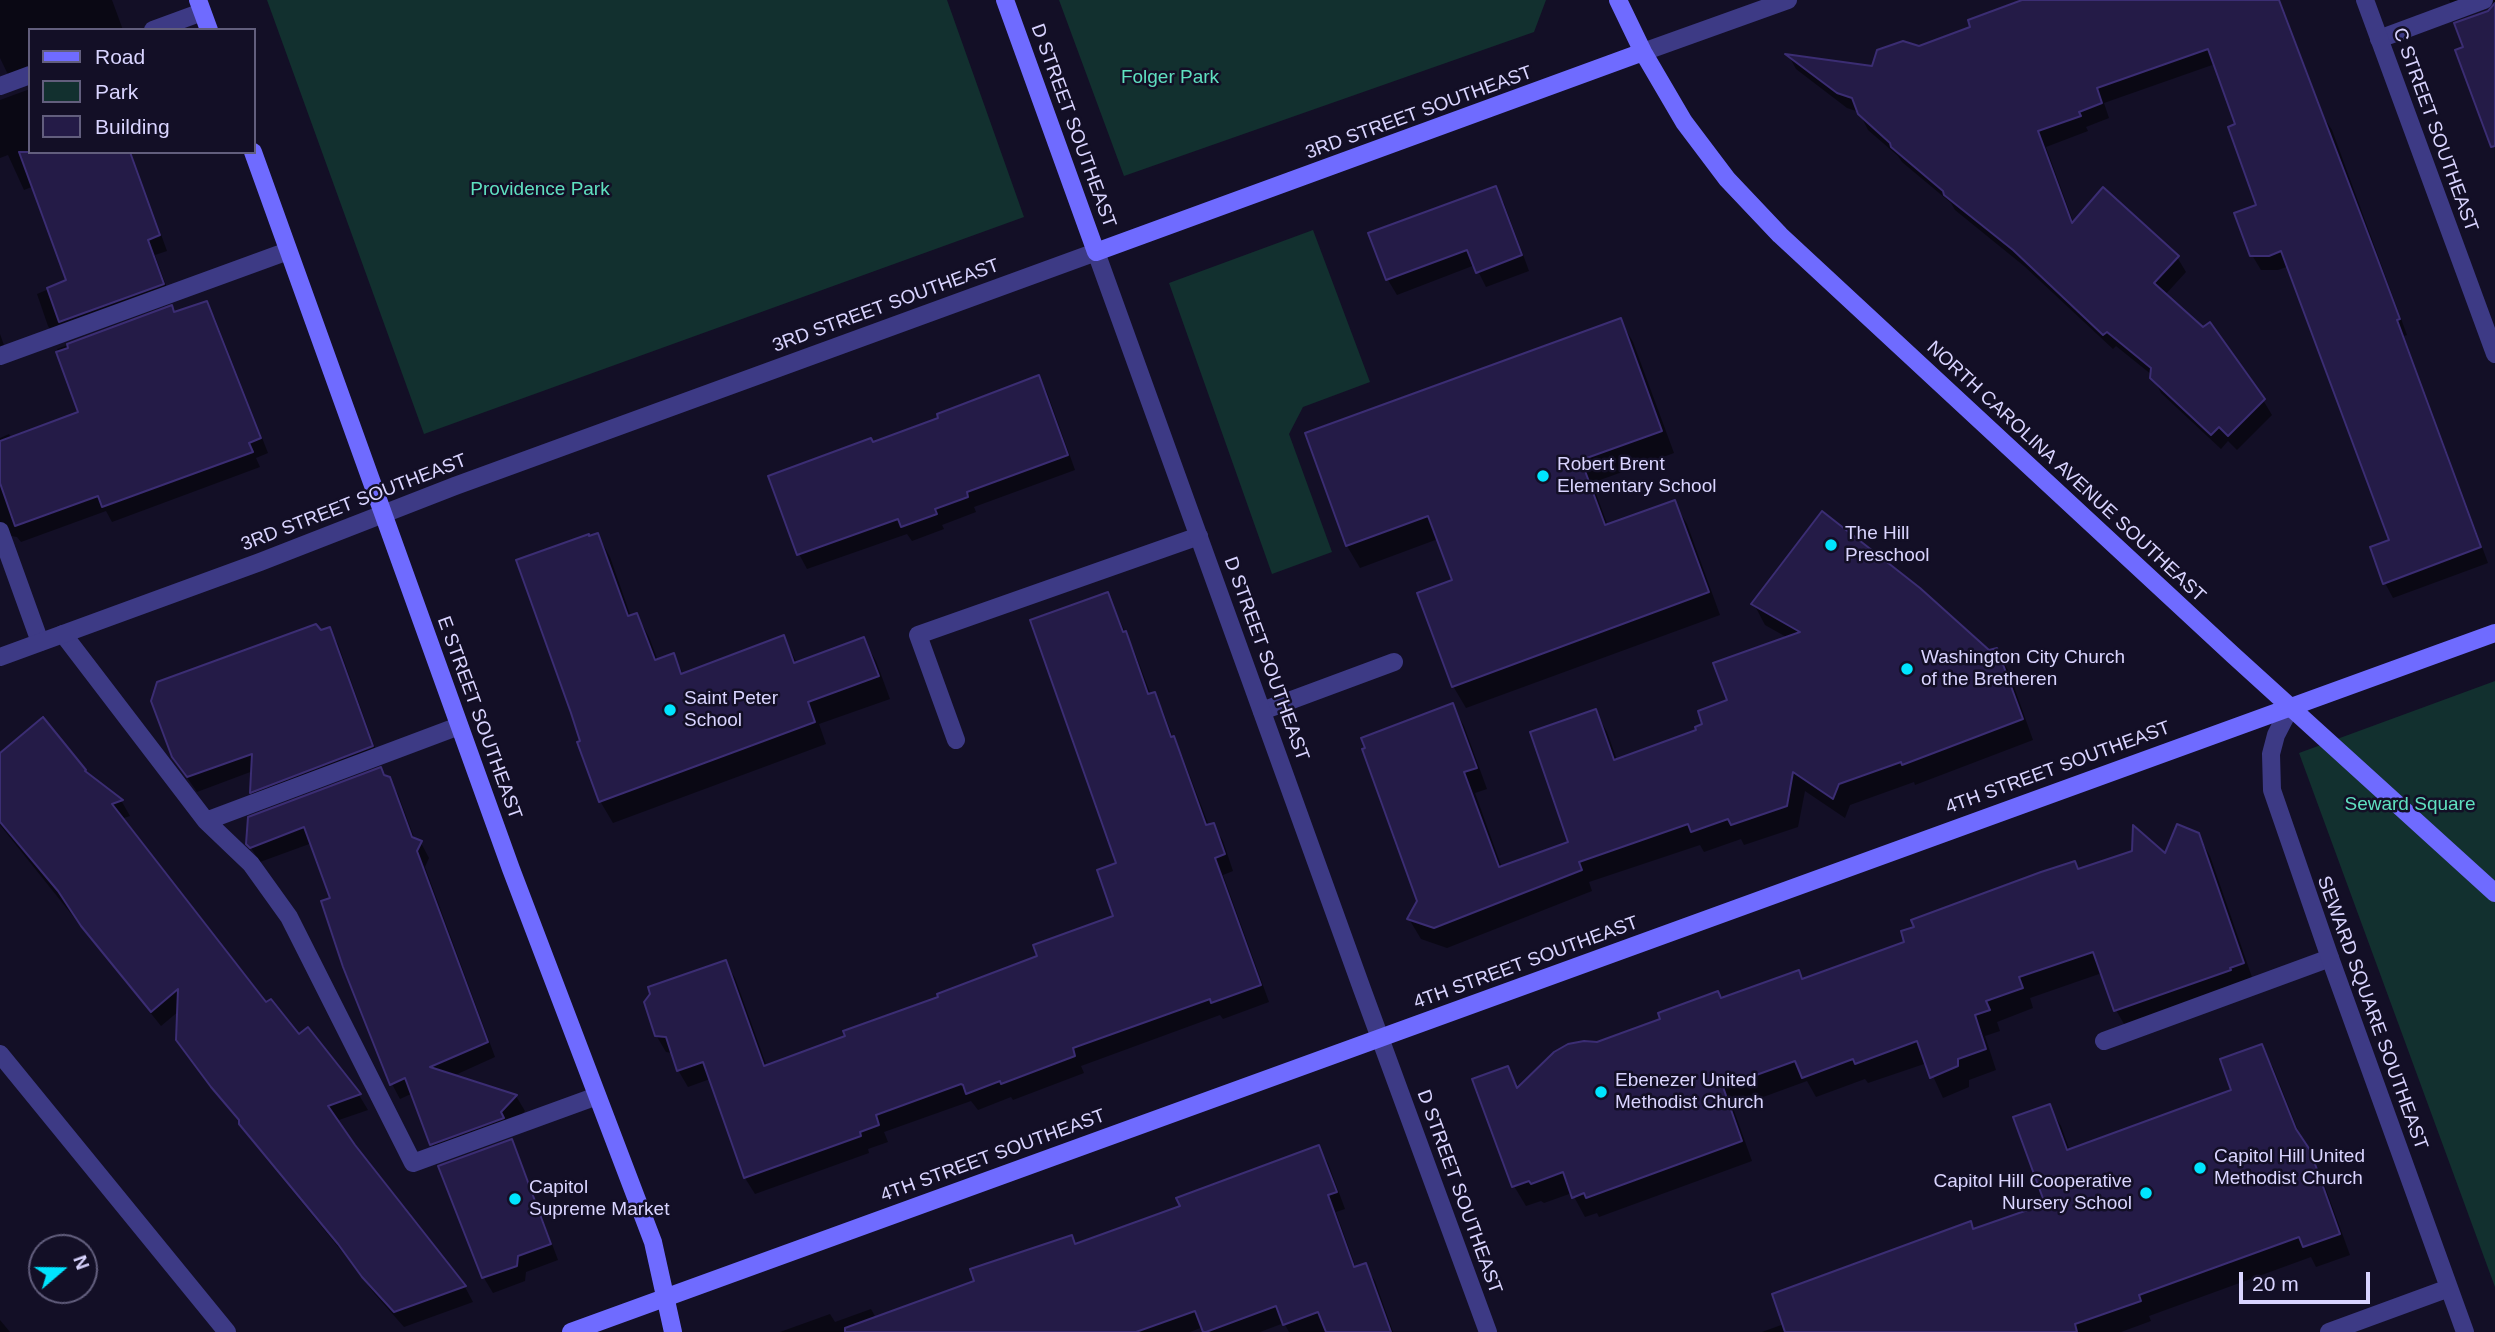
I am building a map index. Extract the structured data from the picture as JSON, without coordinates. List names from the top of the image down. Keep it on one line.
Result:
{"streets":{"street":["3RD STREET SOUTHEAST","D STREET SOUTHEAST","C STREET SOUTHEAST","NORTH CAROLINA AVENUE SOUTHEAST","E STREET SOUTHEAST","4TH STREET SOUTHEAST","SEWARD SQUARE SOUTHEAST"]},"crossings":[["3RD STREET SOUTHEAST","D STREET SOUTHEAST"],["3RD STREET SOUTHEAST","NORTH CAROLINA AVENUE SOUTHEAST"],["3RD STREET SOUTHEAST","E STREET SOUTHEAST"],["D STREET SOUTHEAST","4TH STREET SOUTHEAST"],["NORTH CAROLINA AVENUE SOUTHEAST","4TH STREET SOUTHEAST"],["NORTH CAROLINA AVENUE SOUTHEAST","SEWARD SQUARE SOUTHEAST"],["E STREET SOUTHEAST","4TH STREET SOUTHEAST"],["4TH STREET SOUTHEAST","SEWARD SQUARE SOUTHEAST"]],"parks":["Folger Park","Providence Park","Seward Square"],"places":["Robert Brent Elementary School","The Hill Preschool","Washington City Church of the Bretheren","Saint Peter School","Ebenezer United Methodist Church","Capitol Hill United Methodist Church","Capitol Hill Cooperative Nursery School","Capitol Supreme Market"],"legend":["Road","Park","Building"],"scale_bar":"20 m","north":"right"}
